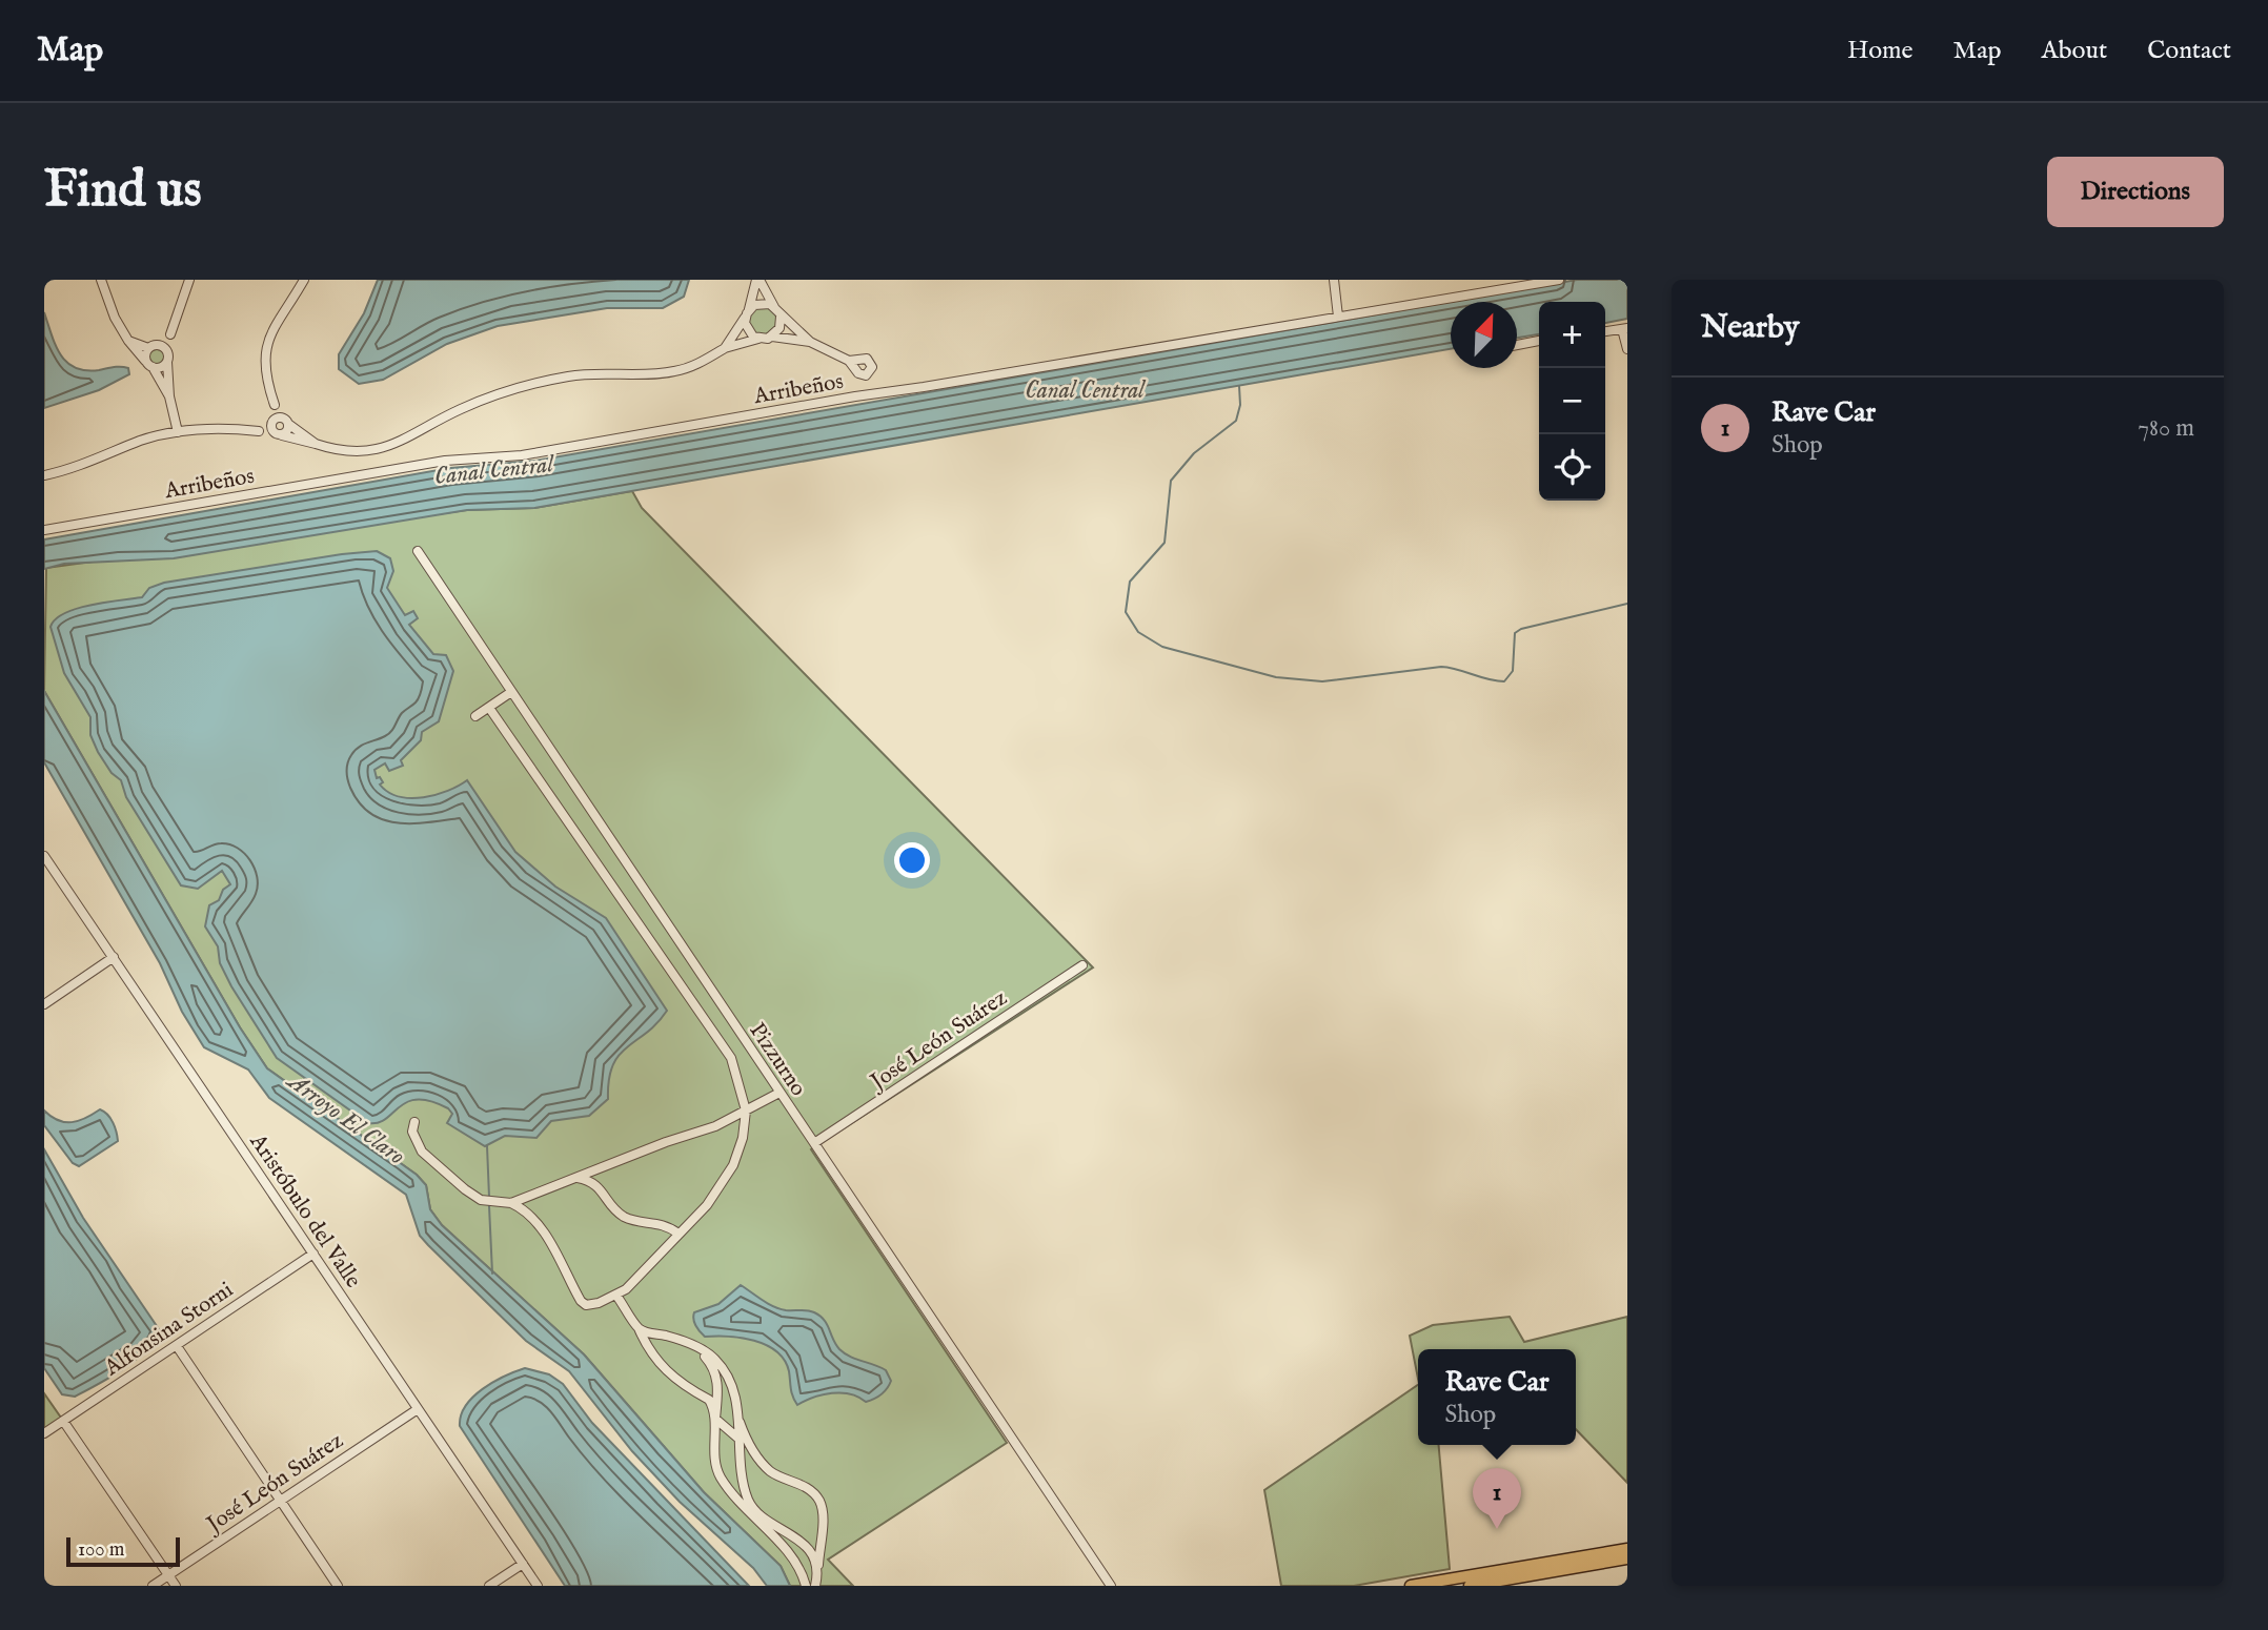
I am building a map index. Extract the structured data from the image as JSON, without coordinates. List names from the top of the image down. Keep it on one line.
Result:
{"streets":{"street":["Arribeños","José León Suárez","Pizzurno","Aristóbulo del Valle","Alfonsina Storni"]},"crossings":[["José León Suárez","Pizzurno"],["José León Suárez","Aristóbulo del Valle"],["Aristóbulo del Valle","Alfonsina Storni"]],"water":["Canal Central","Arroyo El Claro"],"scale_bar":"100 m","north":"top right","page":{"header":"Map","nav":["Home","Map","About","Contact"],"buttons":"Directions","title":"Find us","heading":"Nearby","map_buttons":["+","−"],"list":[{"mark":"1","name":"Rave Car","note":"Shop","value":"780 m"}],"popup":["Rave Car","Shop"],"pins":"1","scale":"100 m"}}
